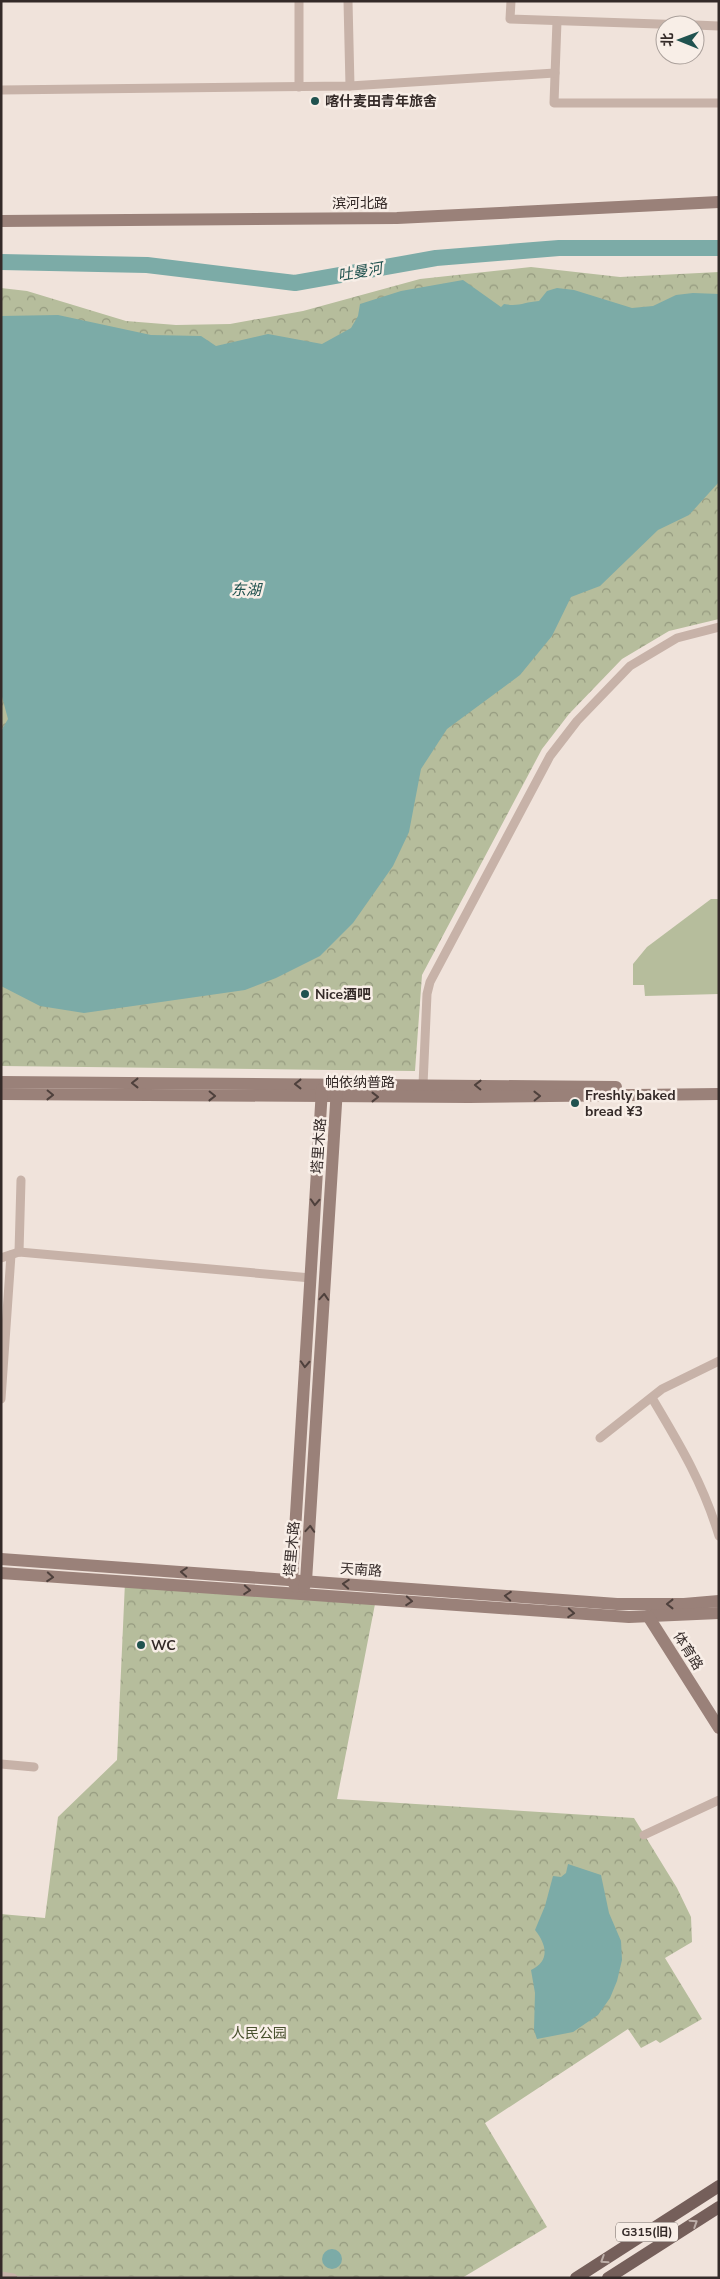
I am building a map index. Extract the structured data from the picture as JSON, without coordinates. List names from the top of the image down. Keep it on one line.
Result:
{"streets":{"main road":["G315(旧)"],"street":["滨河北路","帕依纳普路","塔里木路","天南路","体育路"]},"crossings":[["帕依纳普路","塔里木路"],["塔里木路","天南路"],["天南路","体育路"]],"water":["吐曼河","东湖"],"parks":["人民公园"],"places":["喀什麦田青年旅舍","Nice酒吧","Freshly baked bread ¥3","WC"],"north":"left"}
